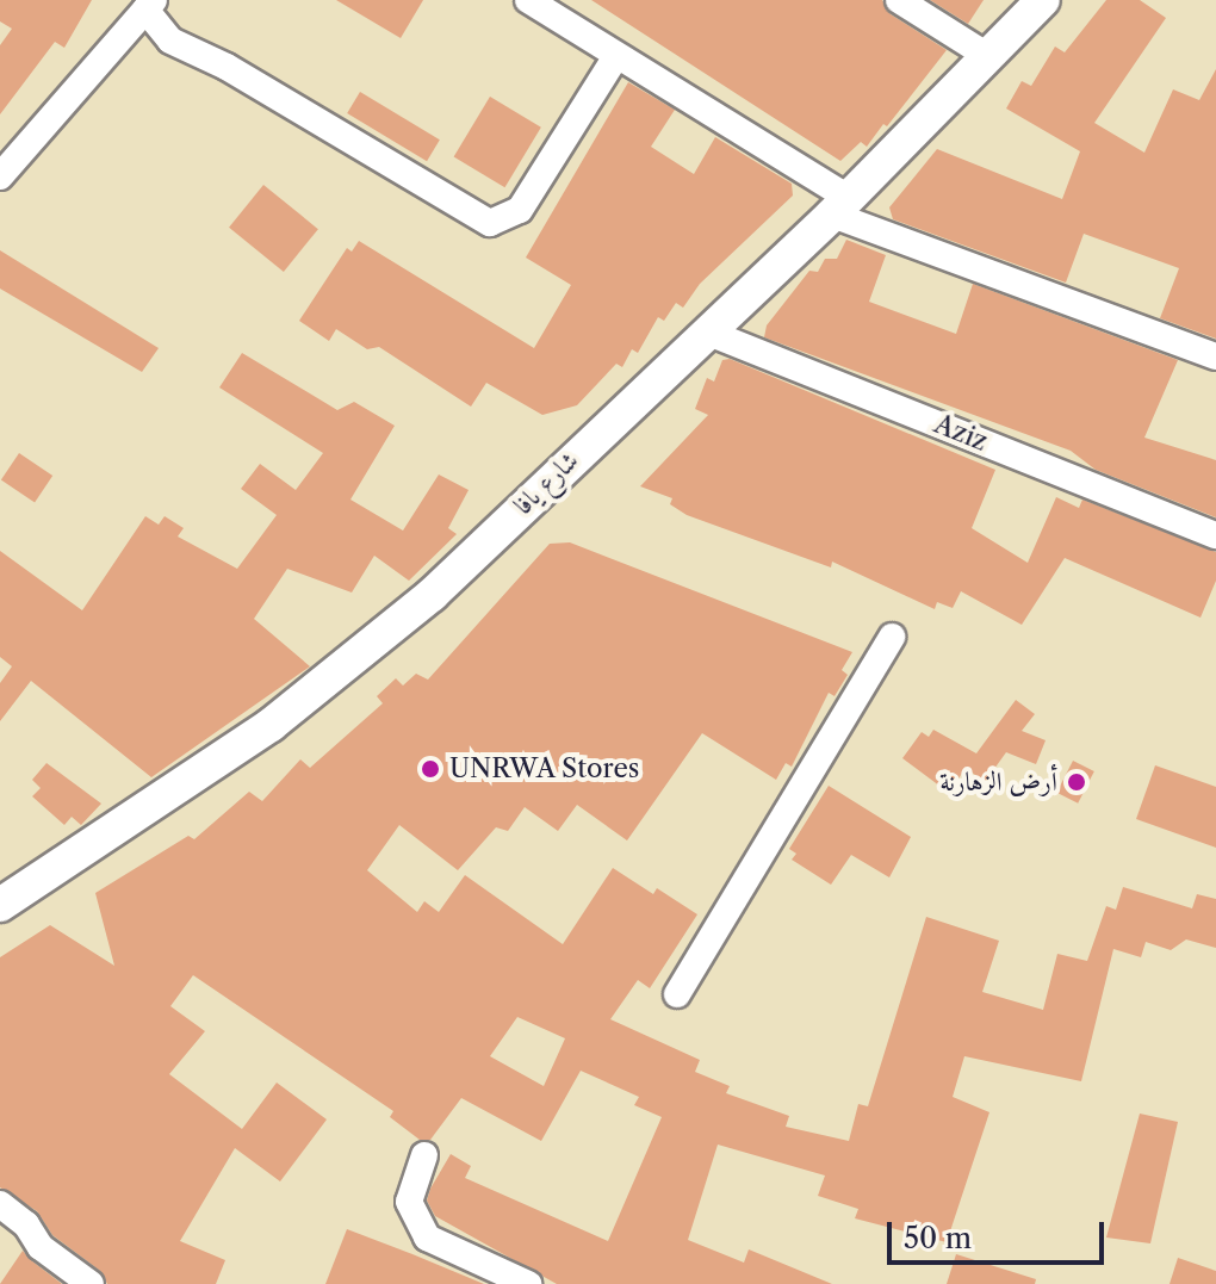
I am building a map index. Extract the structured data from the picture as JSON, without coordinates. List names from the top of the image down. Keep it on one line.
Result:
{"streets":{"street":["Aziz","شارع يافا"]},"crossings":[["Aziz","شارع يافا"]],"places":["UNRWA Stores","أرض الزهارنة"],"scale_bar":"50 m"}
